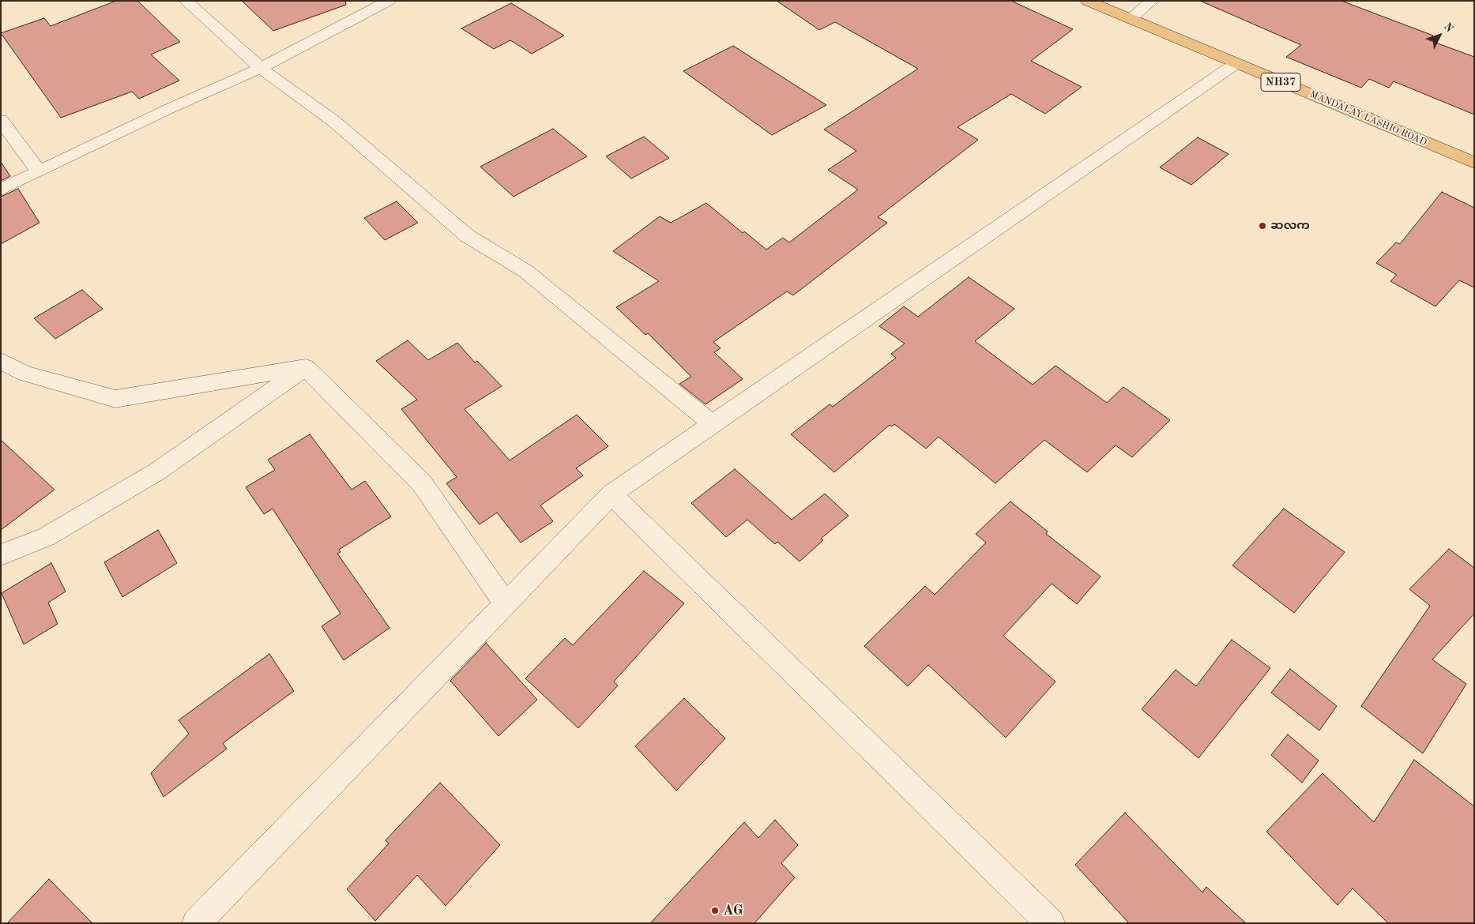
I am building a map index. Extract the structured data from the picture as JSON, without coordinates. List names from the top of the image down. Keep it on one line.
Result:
{"streets":{"highway":["NH37","MANDALAY LASHIO ROAD"]},"places":["ဆလက","AG"],"north":"top right"}
